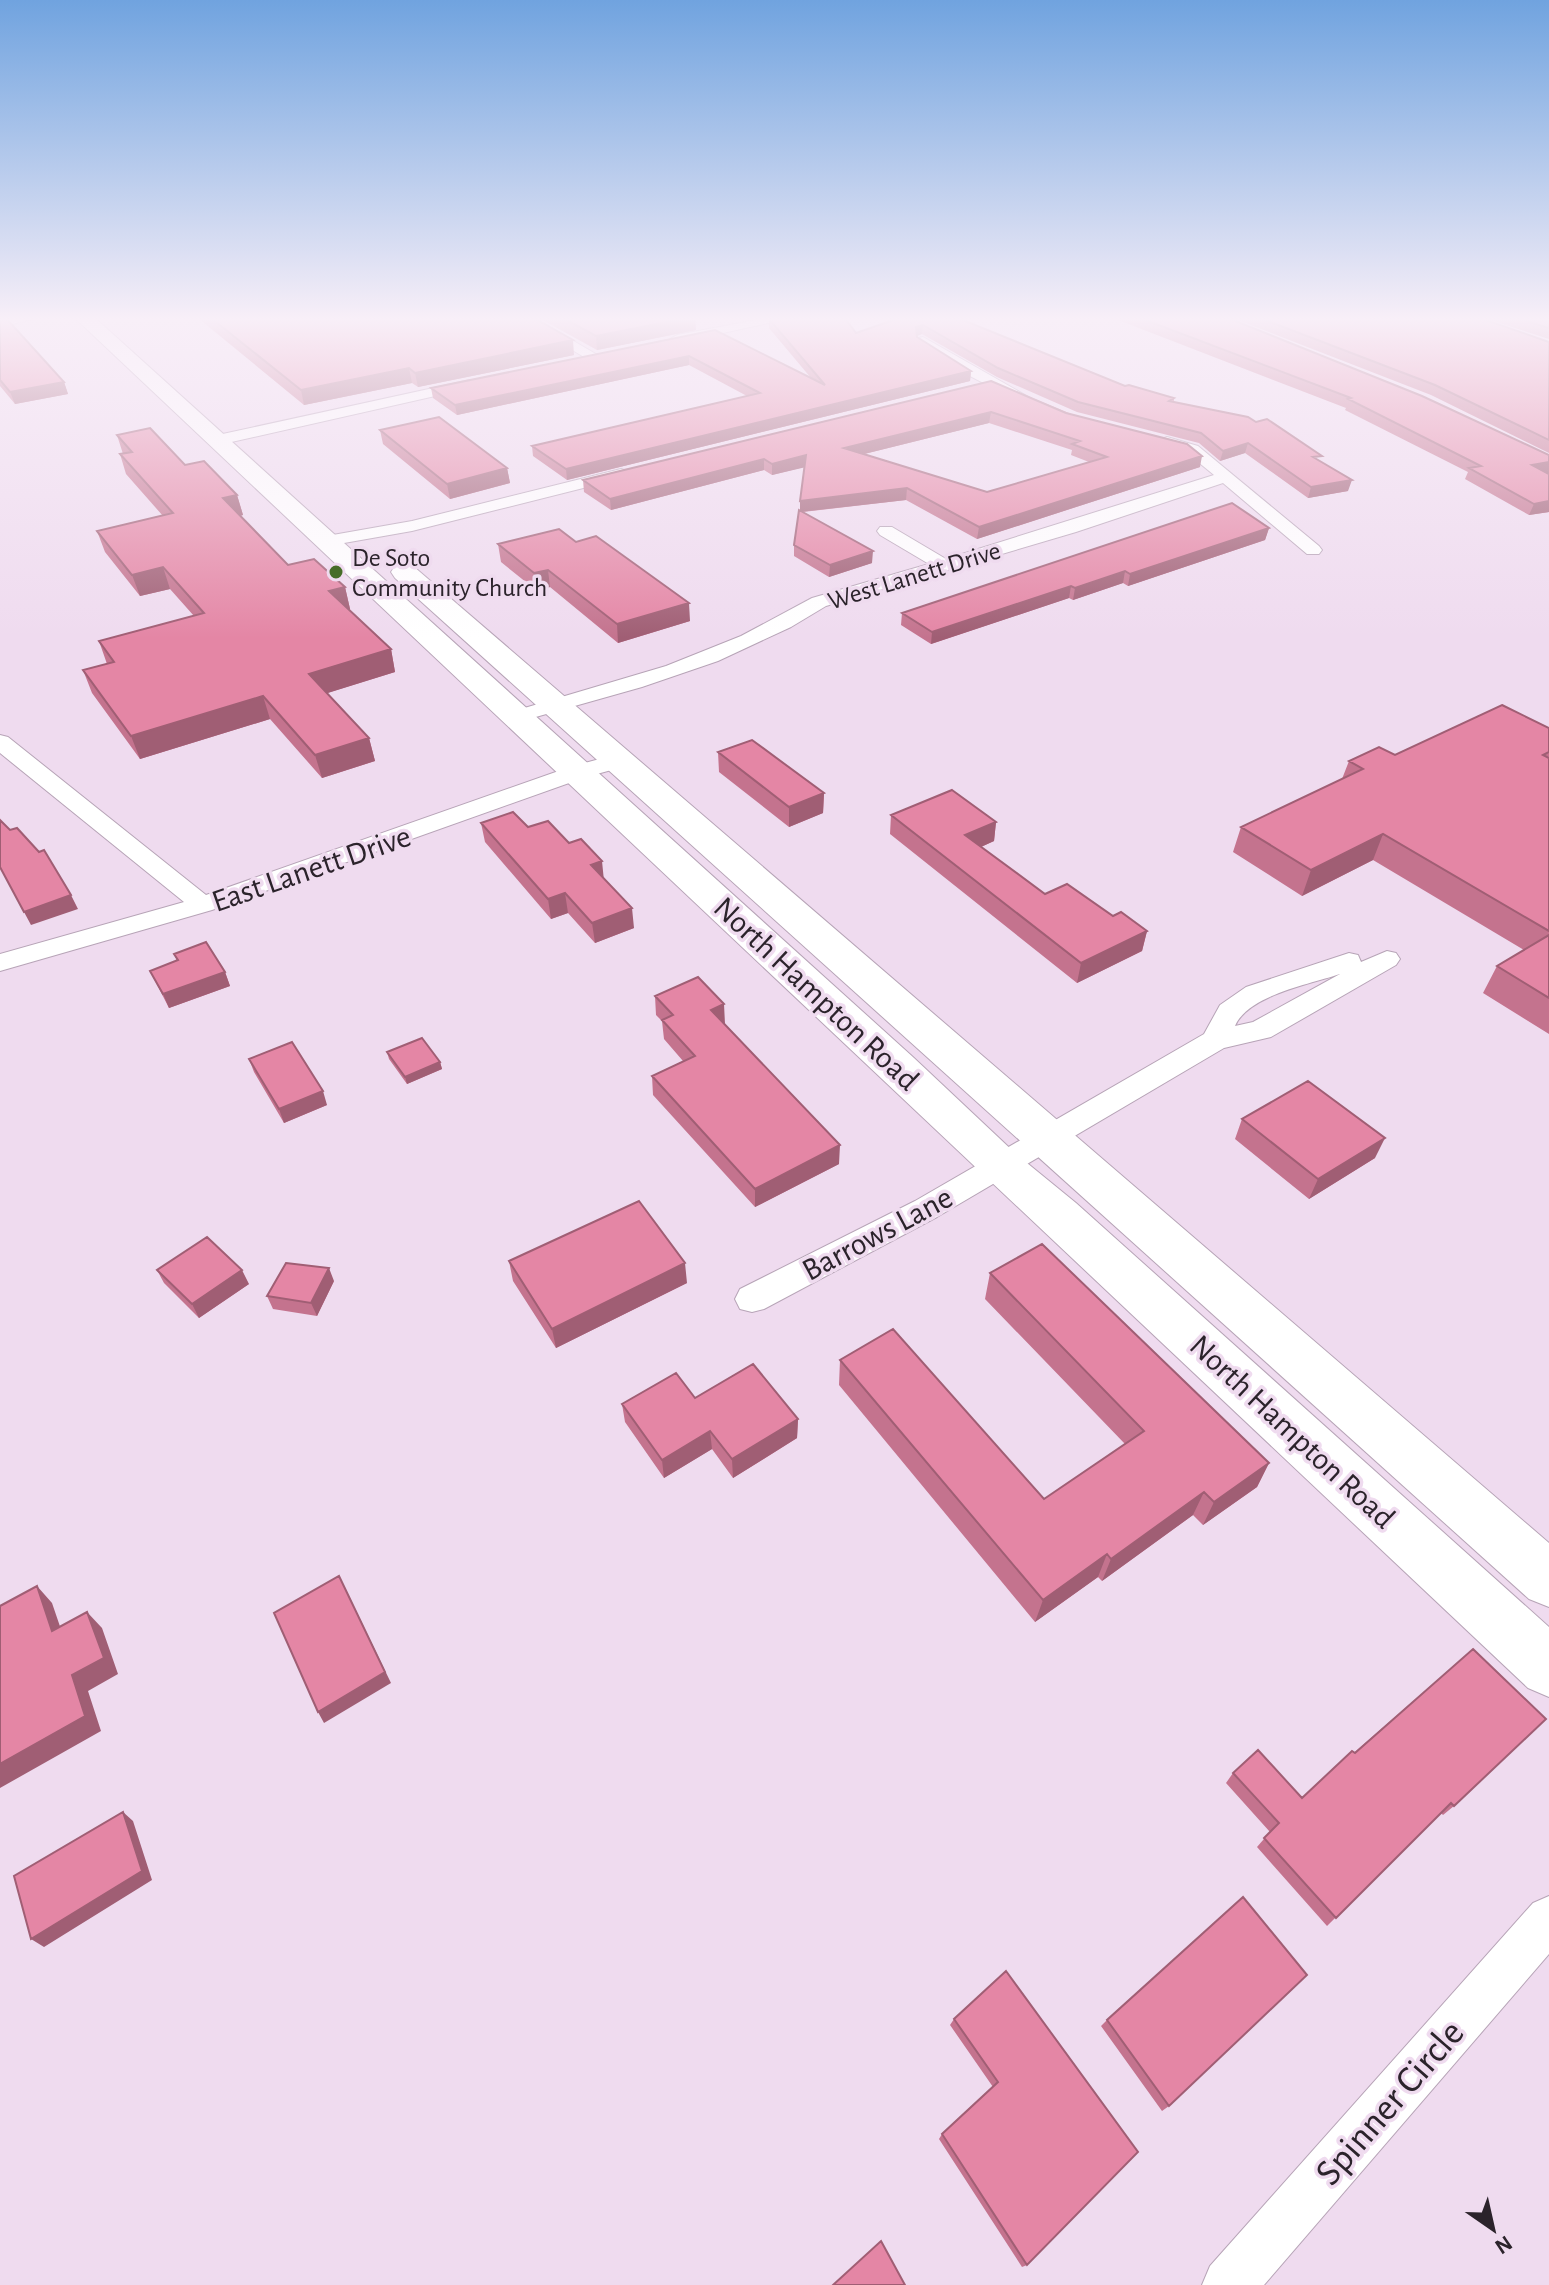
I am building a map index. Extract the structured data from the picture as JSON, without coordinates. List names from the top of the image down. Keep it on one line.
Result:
{"streets":{"main road":["North Hampton Road"],"street":["West Lanett Drive","East Lanett Drive","Barrows Lane","Spinner Circle"]},"crossings":[["West Lanett Drive","North Hampton Road"],["East Lanett Drive","North Hampton Road"],["North Hampton Road","Barrows Lane"]],"places":["De Soto Community Church"],"north":"bottom right"}
